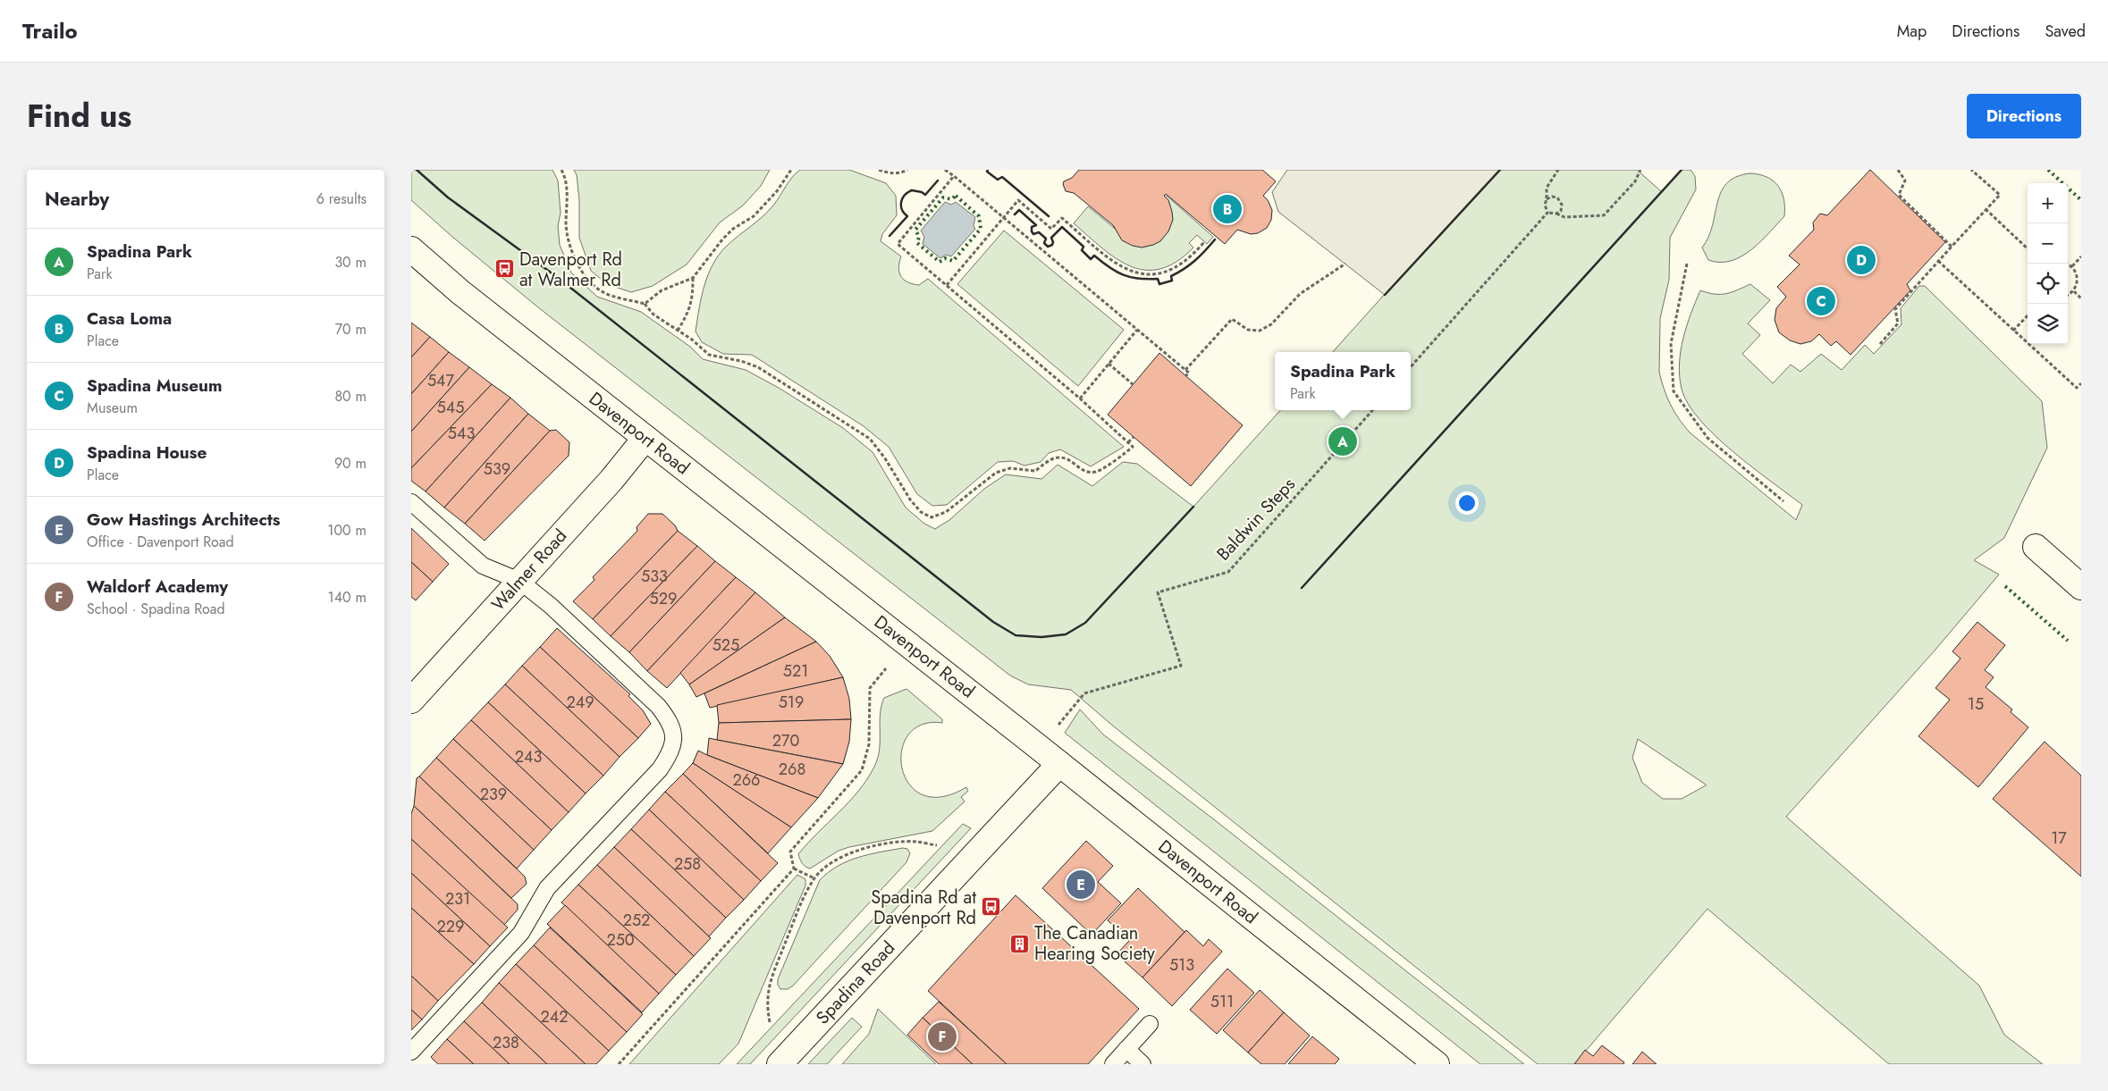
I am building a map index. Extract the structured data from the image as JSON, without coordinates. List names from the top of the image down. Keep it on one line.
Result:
{"streets":{"street":["Davenport Road","Walmer Road","Spadina Road"],"path":["Baldwin Steps"]},"crossings":[["Davenport Road","Walmer Road"],["Davenport Road","Spadina Road"]],"places":{"bus stop":["Davenport Rd at Walmer Rd","Spadina Rd at Davenport Rd"],"building":["The Canadian Hearing Society"]},"house_numbers":["547","545","543","539","533","529","525","521","249","519","15","270","243","268","266","239","17","258","231","252","229","250","513","511","242","238"],"page":{"header":"Trailo","nav":["Map","Directions","Saved"],"title":"Find us","buttons":"Directions","heading":["Nearby","6 results"],"map_buttons":["+","−"],"pins":["B","D","C","A","E","F"],"list":[{"mark":"A","name":"Spadina Park","note":"Park","value":"30 m"},{"mark":"B","name":"Casa Loma","note":"Place","value":"70 m"},{"mark":"C","name":"Spadina Museum","note":"Museum","value":"80 m"},{"mark":"D","name":"Spadina House","note":"Place","value":"90 m"},{"mark":"E","name":"Gow Hastings Architects","note":"Office · Davenport Road","value":"100 m"},{"mark":"F","name":"Waldorf Academy","note":"School · Spadina Road","value":"140 m"}],"popup":["Spadina Park","Park"]}}
